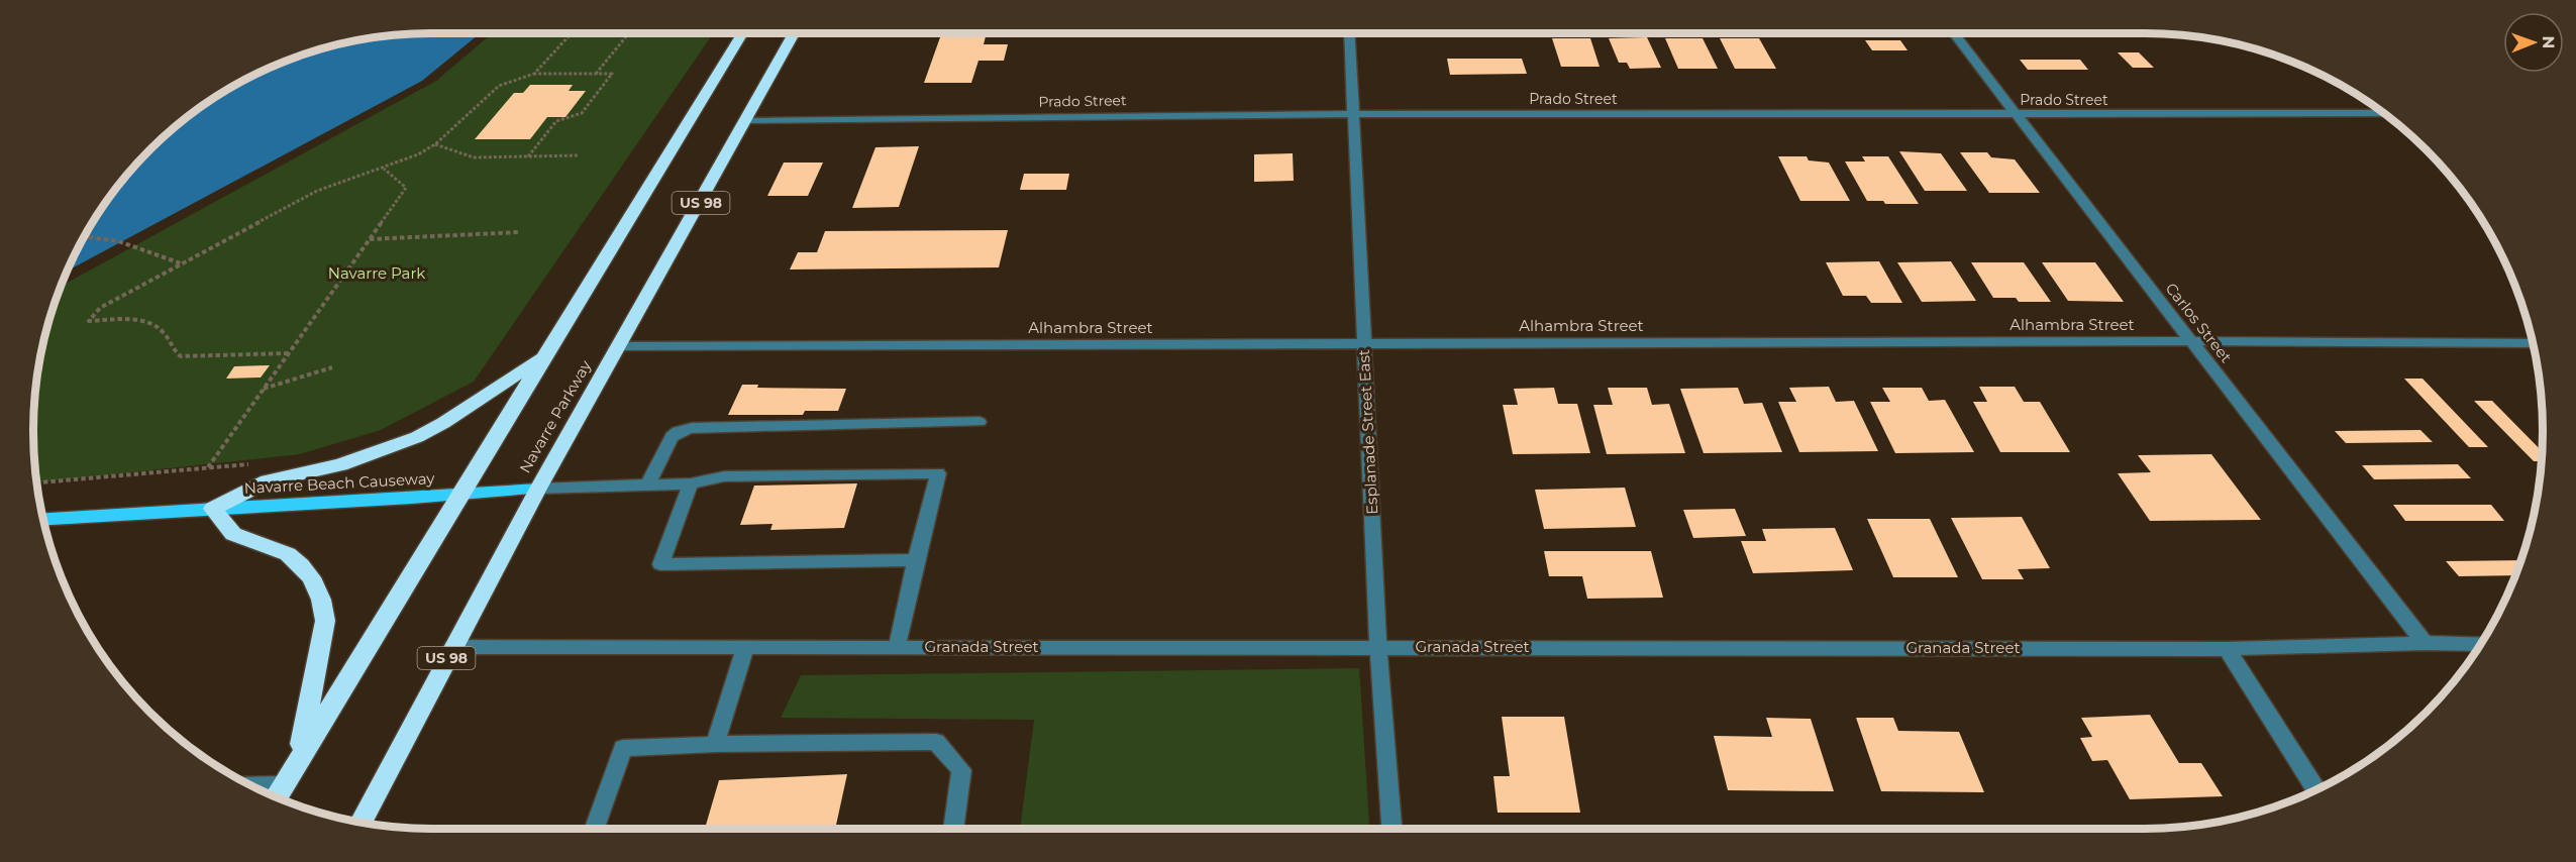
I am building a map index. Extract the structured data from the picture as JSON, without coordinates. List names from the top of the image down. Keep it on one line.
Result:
{"streets":{"highway":["US 98","Navarre Parkway"],"main road":["Navarre Beach Causeway"],"street":["Prado Street","Carlos Street","Alhambra Street","Esplanade Street East","Granada Street"]},"crossings":[["Prado Street","Carlos Street"],["Prado Street","Navarre Parkway"],["Prado Street","Esplanade Street East"],["US 98","Navarre Beach Causeway"],["Carlos Street","Alhambra Street"],["Carlos Street","Granada Street"],["Alhambra Street","Navarre Parkway"],["Alhambra Street","Esplanade Street East"],["Navarre Parkway","Navarre Beach Causeway"],["Navarre Parkway","Granada Street"],["Esplanade Street East","Granada Street"]],"parks":["Navarre Park"],"north":"right"}
